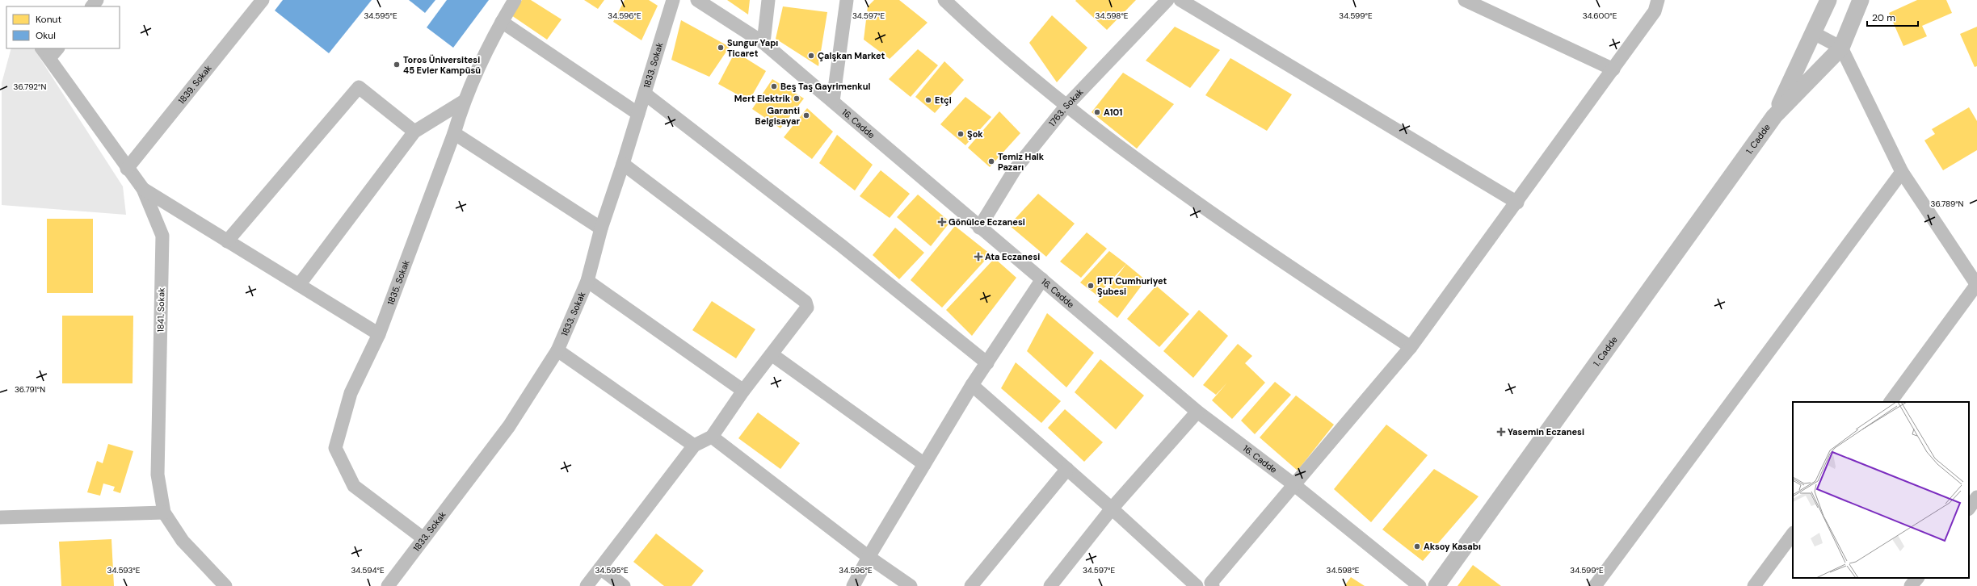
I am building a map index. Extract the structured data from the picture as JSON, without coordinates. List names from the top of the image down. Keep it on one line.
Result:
{"streets":{"street":["1833. Sokak","1839. Sokak","1763. Sokak","16. Cadde","1. Cadde","1835. Sokak","1841. Sokak"]},"crossings":[["1833. Sokak","1835. Sokak"],["1839. Sokak","1841. Sokak"],["1763. Sokak","16. Cadde"]],"places":{"other":["Sungur Yapı Ticaret","Çalşkan Market","Toros Üniversitesi 45 Evler Kampüsü","Beş Taş Gayrimenkul","Mert Elektrik","Etçi","A101","Garanti Belgisayar","Şok","Temiz Halk Pazarı","PTT Cumhuriyet Şubesi","Aksoy Kasabı"],"health":["Gönülce Eczanesi","Ata Eczanesi","Yasemin Eczanesi"]},"legend":["Konut","Okul"],"scale_bar":"20 m","coordinates":["34.595°E","34.597°E","34.596°E","34.598°E","34.599°E","34.600°E","36.792°N","36.789°N","36.791°N","34.593°E","34.594°E"]}
